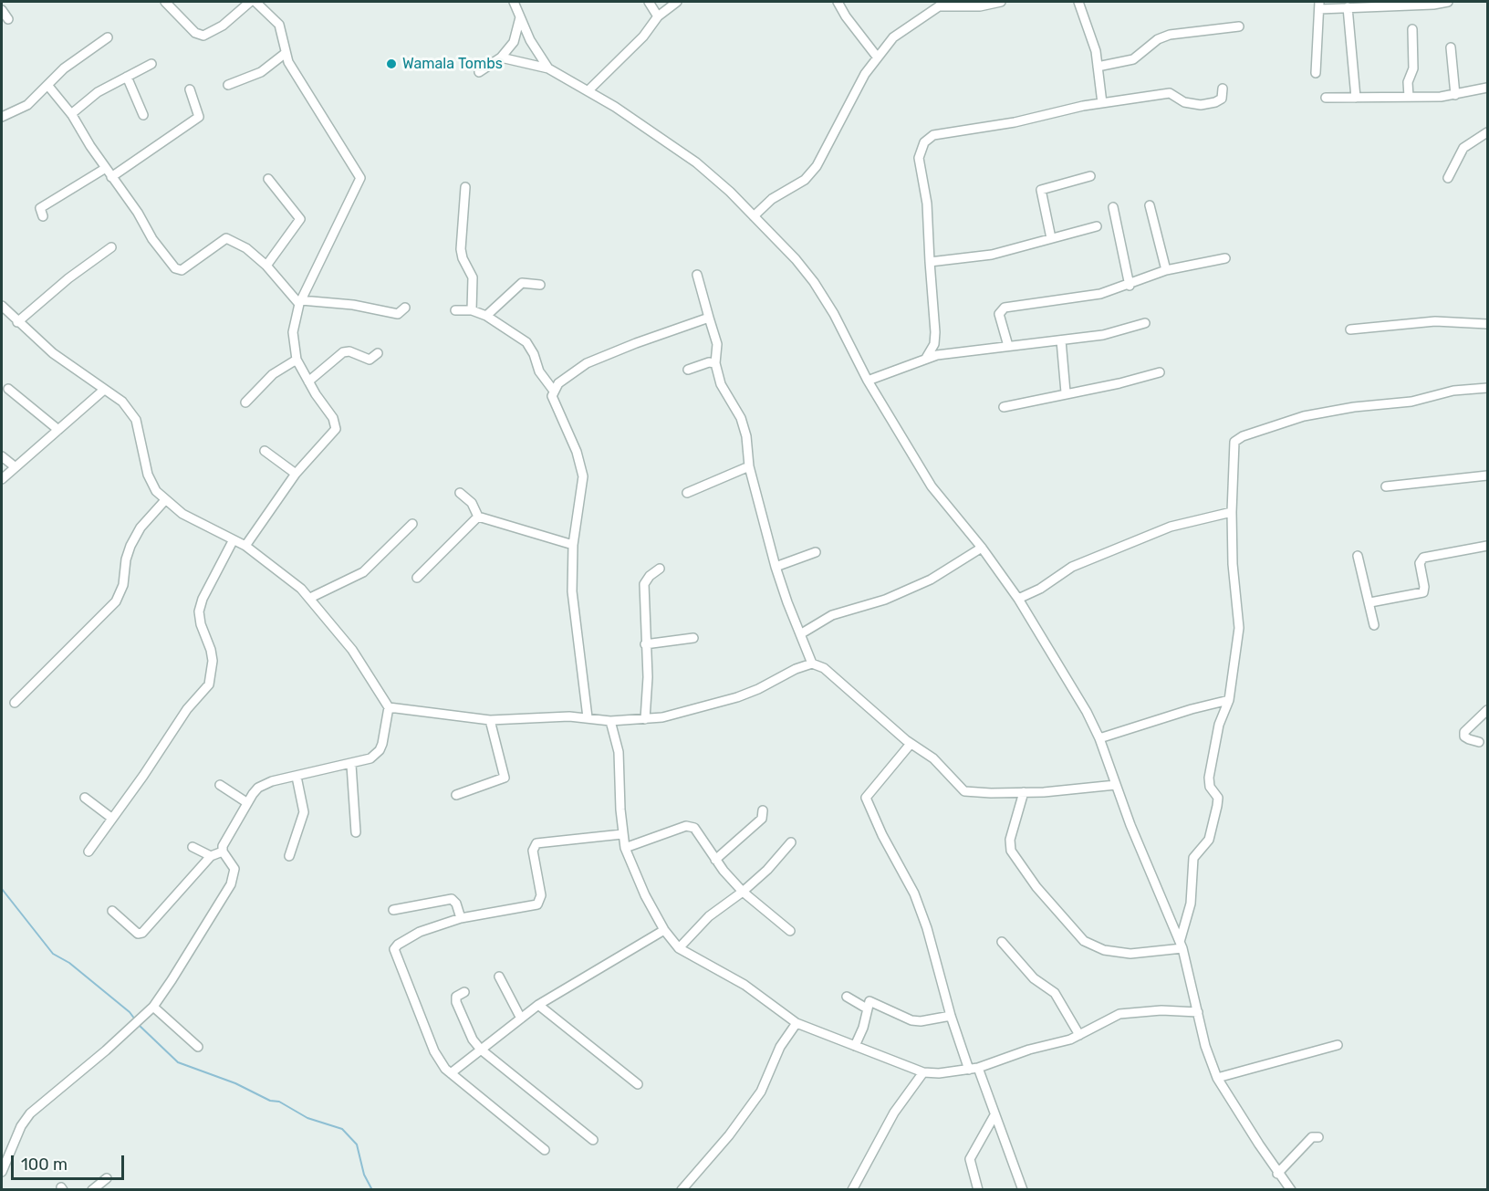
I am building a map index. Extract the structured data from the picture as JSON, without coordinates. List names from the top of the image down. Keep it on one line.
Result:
{"places":["Wamala Tombs"],"scale_bar":"100 m"}
